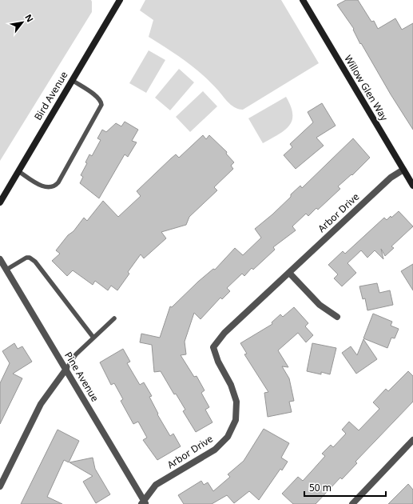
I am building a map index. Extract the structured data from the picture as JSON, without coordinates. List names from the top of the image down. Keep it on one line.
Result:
{"streets":{"street":["Willow Glen Way","Bird Avenue","Arbor Drive","Pine Avenue"]},"crossings":[["Willow Glen Way","Arbor Drive"],["Arbor Drive","Pine Avenue"]],"scale_bar":"50 m","north":"top right"}
